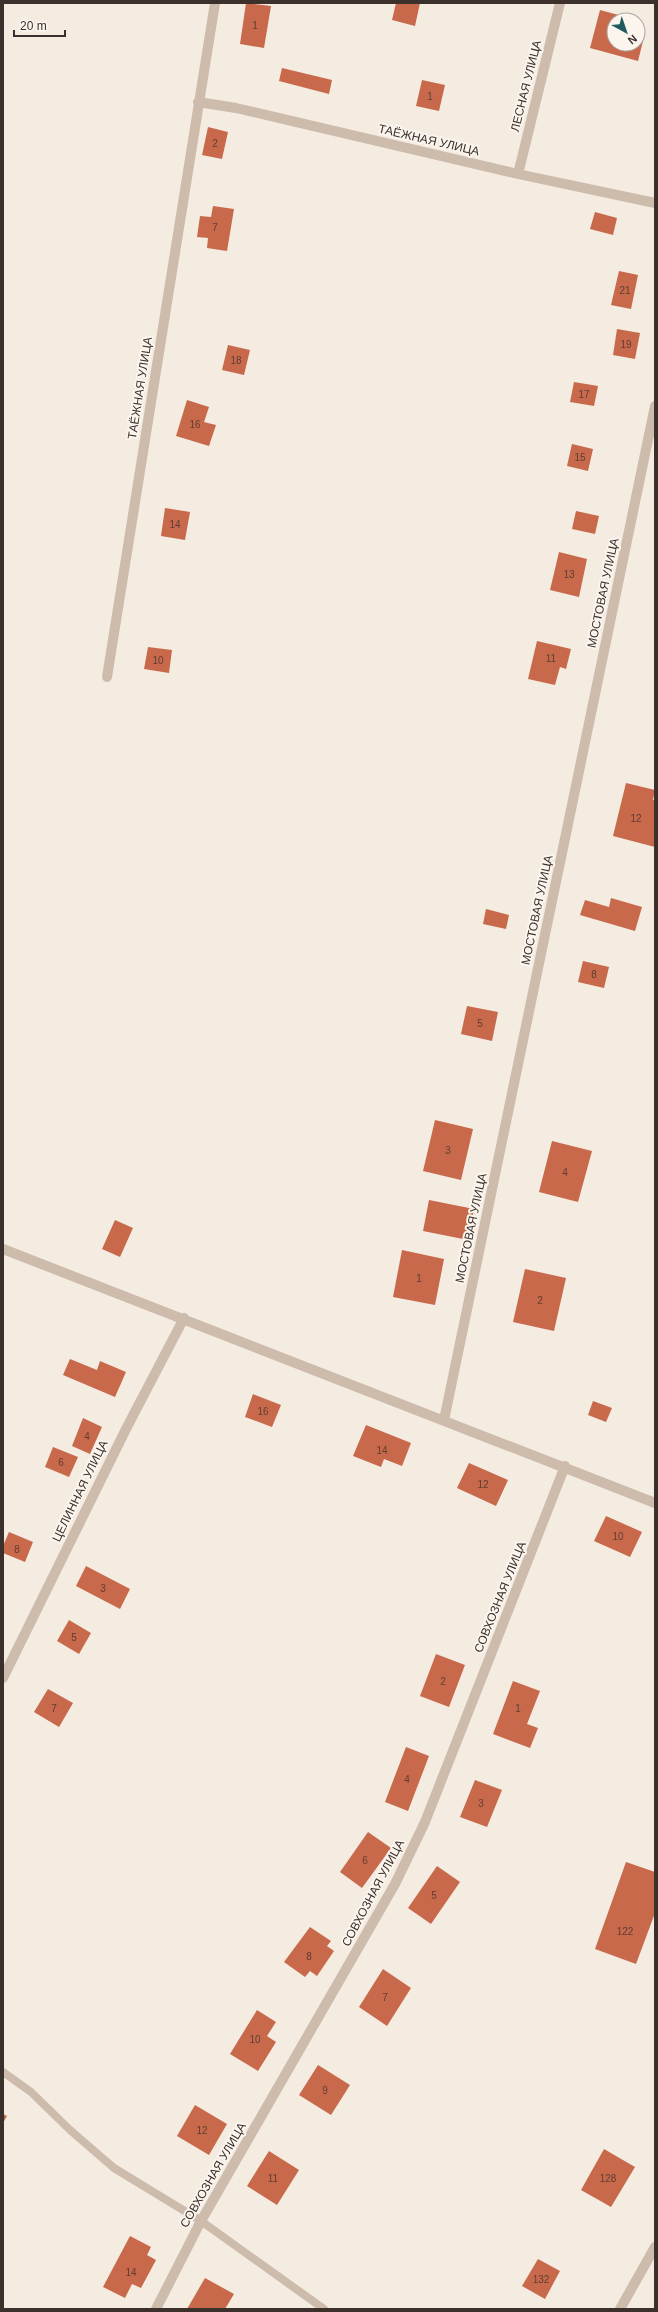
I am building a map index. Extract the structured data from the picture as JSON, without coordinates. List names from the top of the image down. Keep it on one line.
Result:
{"streets":{"street":["ЛЕСНАЯ УЛИЦА","ТАЁЖНАЯ УЛИЦА","МОСТОВАЯ УЛИЦА","ЦЕЛИННАЯ УЛИЦА","СОВХОЗНАЯ УЛИЦА"]},"crossings":[["ЛЕСНАЯ УЛИЦА","ТАЁЖНАЯ УЛИЦА"]],"house_numbers":["1","1","2","7","21","19","18","17","16","15","14","13","11","10","12","8","5","3","4","1","2","16","4","14","6","12","10","8","3","5","2","7","1","4","3","6","5","122","8","7","10","9","12","11","128","14","132"],"scale_bar":"20 m","north":"bottom right"}
